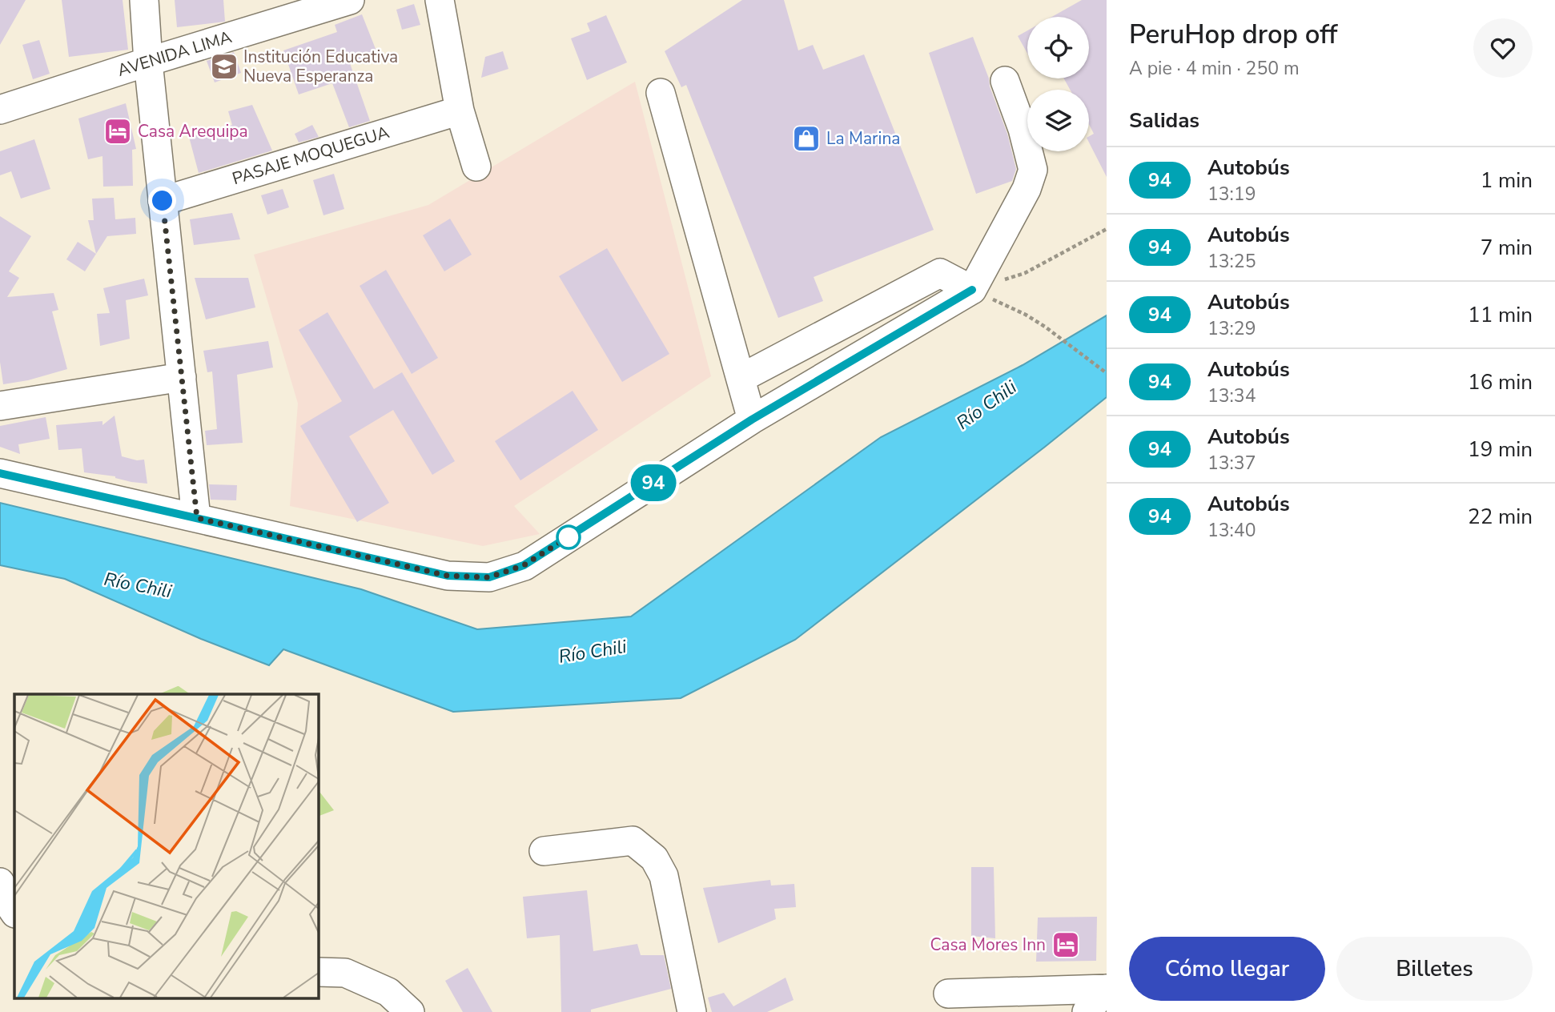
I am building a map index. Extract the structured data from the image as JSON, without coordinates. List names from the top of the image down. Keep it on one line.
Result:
{"streets":{"street":["AVENIDA LIMA","PASAJE MOQUEGUA"]},"water":["Río Chili"],"places":{"school or university":["Institución Educativa Nueva Esperanza"],"hotel":["Casa Arequipa","Casa Mores Inn"],"shop":["La Marina"]},"lines":["bus line 94"],"page":{"on_map":"94","heading":[["PeruHop drop off","A pie · 4 min · 250 m"],"Salidas"],"list":[{"mark":"94","name":"Autobús","note":"13:19","value":"1 min"},{"mark":"94","name":"Autobús","note":"13:25","value":"7 min"},{"mark":"94","name":"Autobús","note":"13:29","value":"11 min"},{"mark":"94","name":"Autobús","note":"13:34","value":"16 min"},{"mark":"94","name":"Autobús","note":"13:37","value":"19 min"},{"mark":"94","name":"Autobús","note":"13:40","value":"22 min"}],"buttons":["Cómo llegar","Billetes"]}}
